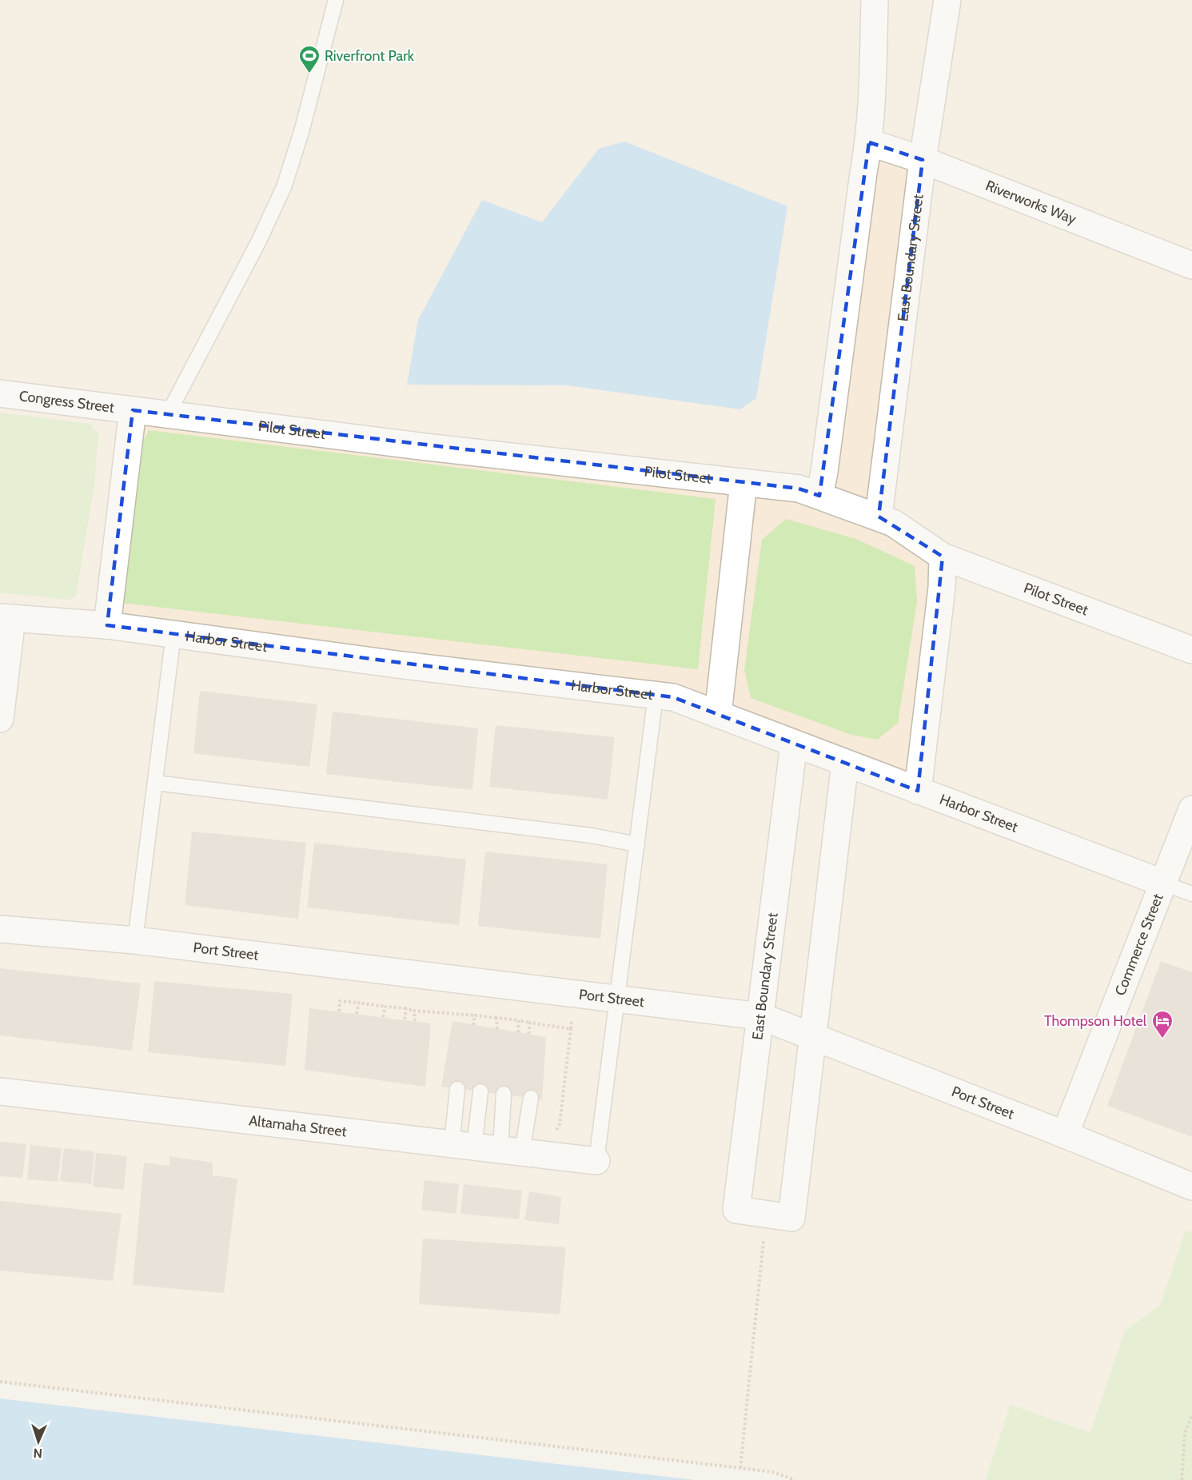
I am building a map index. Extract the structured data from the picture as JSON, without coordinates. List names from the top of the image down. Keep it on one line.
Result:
{"streets":{"street":["Riverworks Way","East Boundary Street","Congress Street","Pilot Street","Harbor Street","Commerce Street","Port Street","Altamaha Street"]},"crossings":[["Riverworks Way","East Boundary Street"],["East Boundary Street","Pilot Street"],["East Boundary Street","Harbor Street"],["East Boundary Street","Port Street"],["Congress Street","Pilot Street"],["Harbor Street","Commerce Street"],["Commerce Street","Port Street"]],"places":{"sports":["Riverfront Park"],"hotel":["Thompson Hotel"]},"north":"bottom"}
